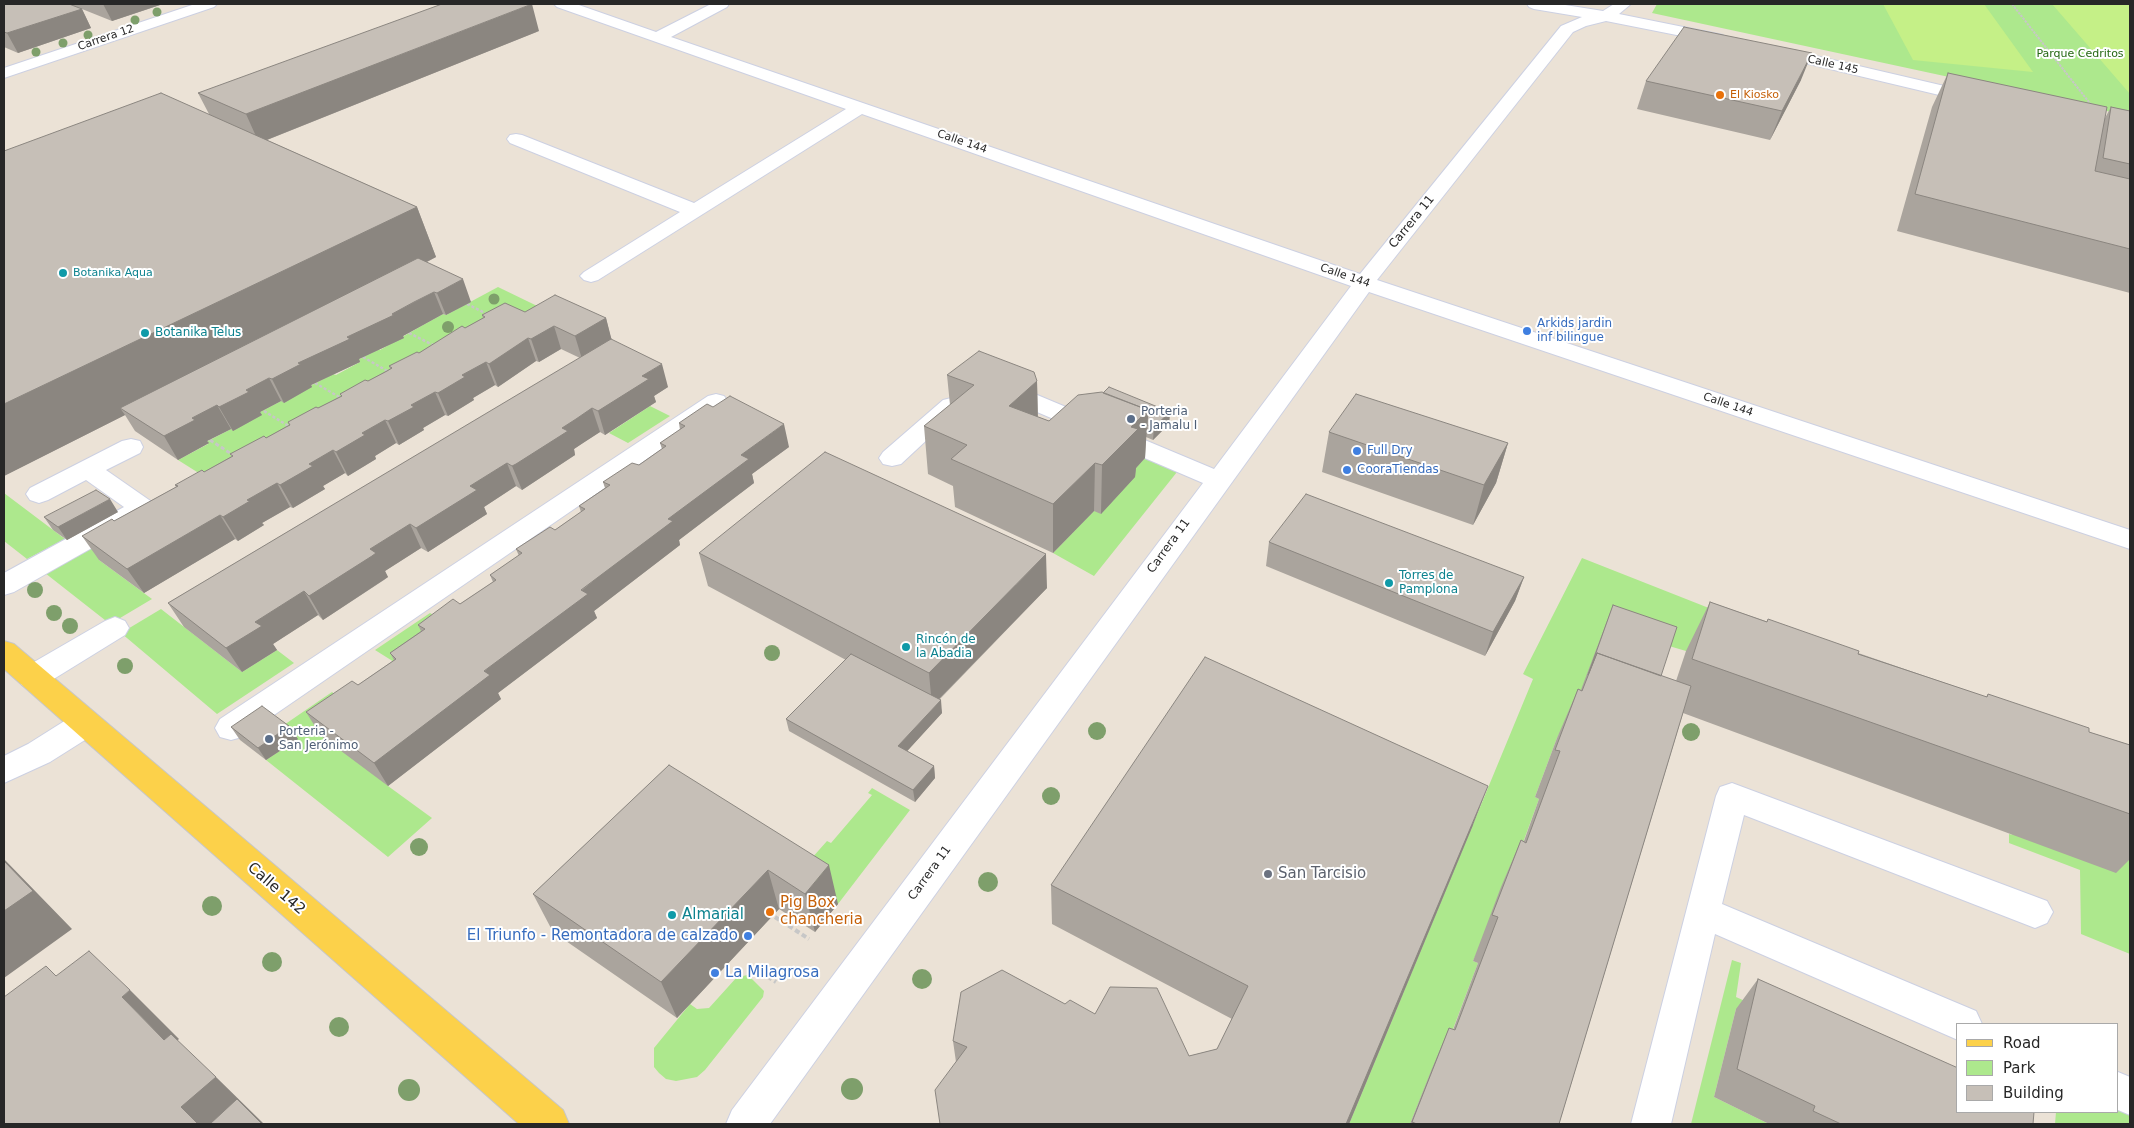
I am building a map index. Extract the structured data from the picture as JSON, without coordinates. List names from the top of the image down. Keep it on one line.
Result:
{"streets":{"main road":["Calle 142"],"street":["Carrera 12","Calle 145","Calle 144","Carrera 11"]},"crossings":[["Calle 144","Carrera 11"]],"parks":["Parque Cedritos"],"places":["El Kiosko","Botanika Aqua","Arkids jardin inf bilingue","Botanika Telus","Porteria - Jamalu I","Full Dry","CooraTiendas","Torres de Pamplona","Rincón de la Abadia","Porteria - San Jerónimo","San Tarcisio","Pig Box chancheria","Almarial","El Triunfo - Remontadora de calzado","La Milagrosa"],"legend":["Road","Park","Building"]}
